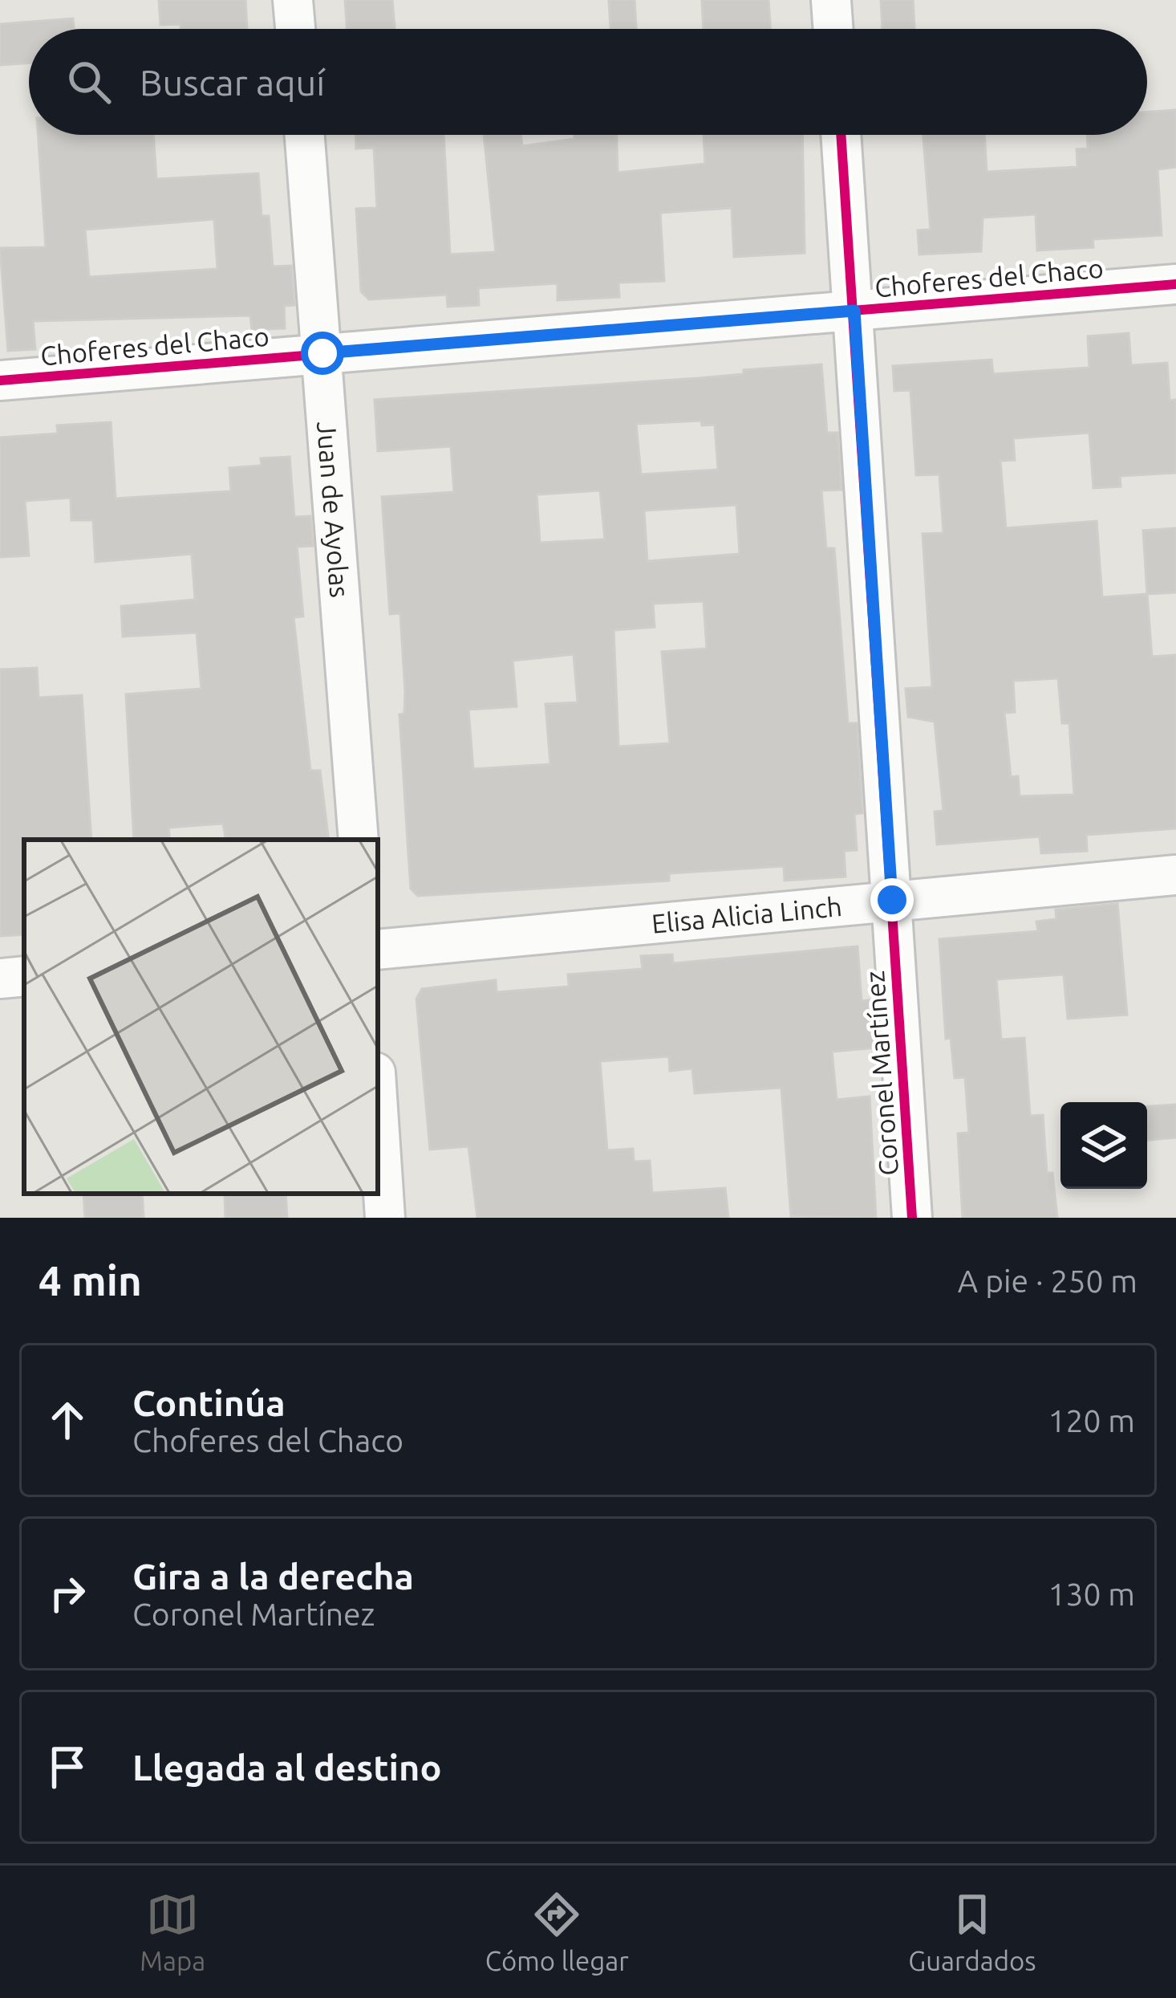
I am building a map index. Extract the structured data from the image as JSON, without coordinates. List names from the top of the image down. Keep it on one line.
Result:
{"streets":{"street":["Choferes del Chaco","Juan de Ayolas","Elisa Alicia Linch","Coronel Martínez"]},"crossings":[["Choferes del Chaco","Juan de Ayolas"],["Choferes del Chaco","Coronel Martínez"],["Elisa Alicia Linch","Coronel Martínez"]],"page":{"search":"Buscar aquí","heading":["4 min","A pie · 250 m"],"list":[["Continúa","Choferes del Chaco","120 m"],["Gira a la derecha","Coronel Martínez","130 m"],"Llegada al destino"],"nav":["Mapa","Cómo llegar","Guardados"]}}
